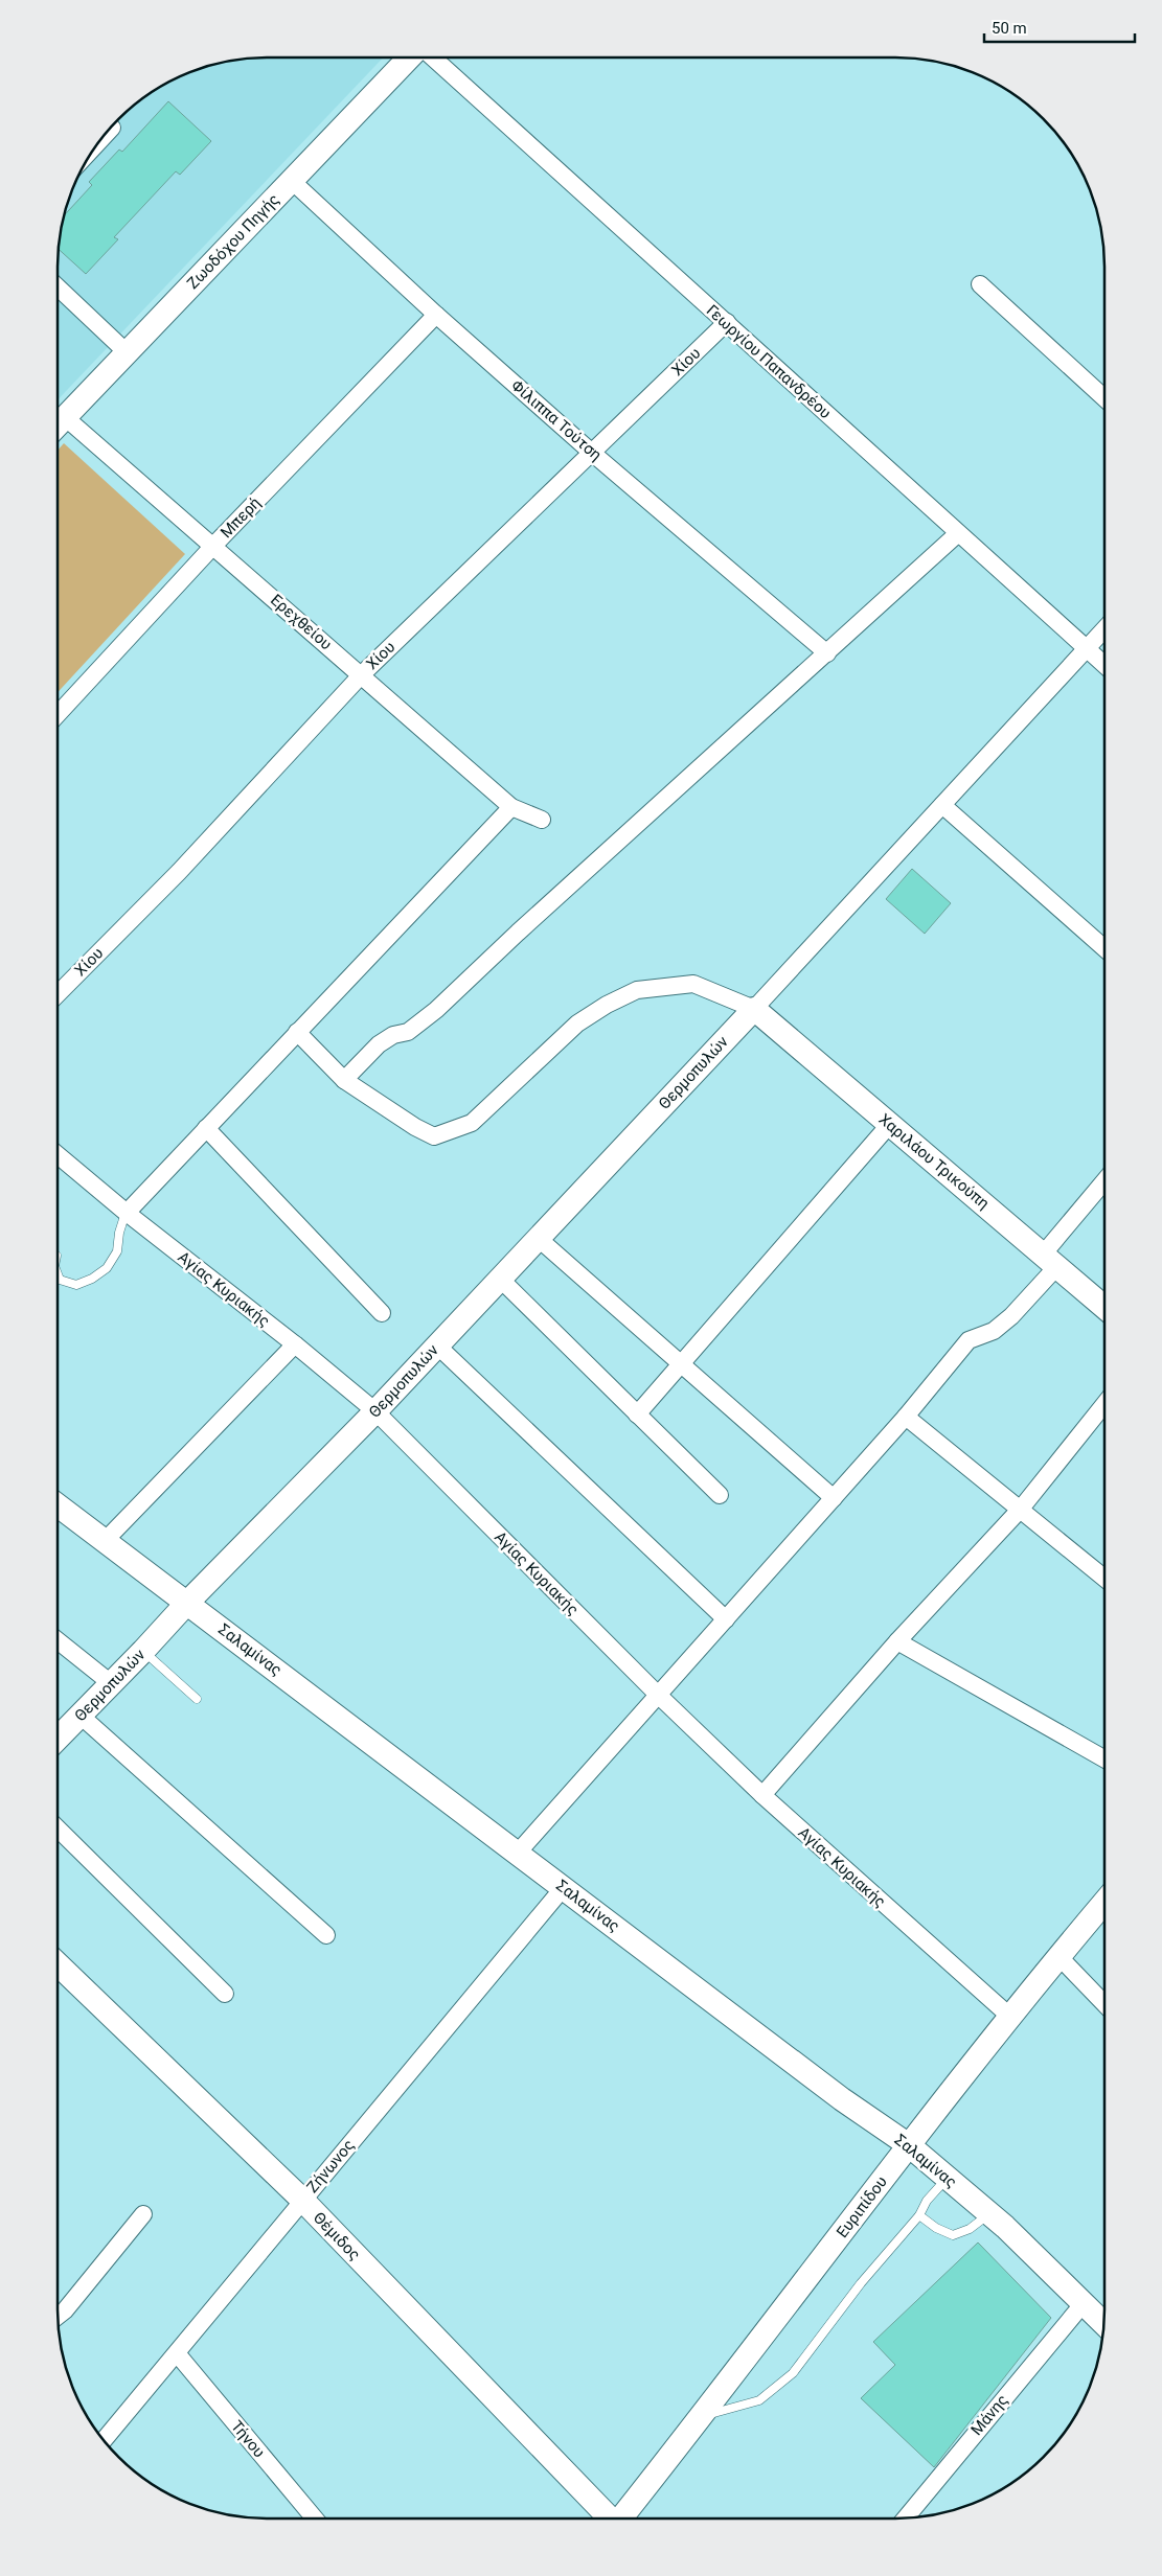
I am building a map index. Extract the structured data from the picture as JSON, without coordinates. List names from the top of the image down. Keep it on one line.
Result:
{"streets":{"street":["Ζωοδόχου Πηγής","Χίου","Γεωργίου Παπανδρέου","Φίλιππα Τούτση","Μπερή","Ερεχθείου","Θερμοπυλών","Χαριλάου Τρικούπη","Αγίας Κυριακής","Σαλαμίνας","Ζήνωνος","Ευριπίδου","Θέμιδος","Μάνης","Τήνου"]},"crossings":[["Ζωοδόχου Πηγής","Φίλιππα Τούτση"],["Ζωοδόχου Πηγής","Ερεχθείου"],["Χίου","Γεωργίου Παπανδρέου"],["Χίου","Φίλιππα Τούτση"],["Χίου","Ερεχθείου"],["Φίλιππα Τούτση","Μπερή"],["Μπερή","Ερεχθείου"],["Θερμοπυλών","Χαριλάου Τρικούπη"],["Θερμοπυλών","Αγίας Κυριακής"],["Θερμοπυλών","Σαλαμίνας"],["Αγίας Κυριακής","Ευριπίδου"],["Σαλαμίνας","Ζήνωνος"],["Σαλαμίνας","Ευριπίδου"],["Σαλαμίνας","Μάνης"],["Ζήνωνος","Θέμιδος"],["Ζήνωνος","Τήνου"]],"scale_bar":"50 m"}
